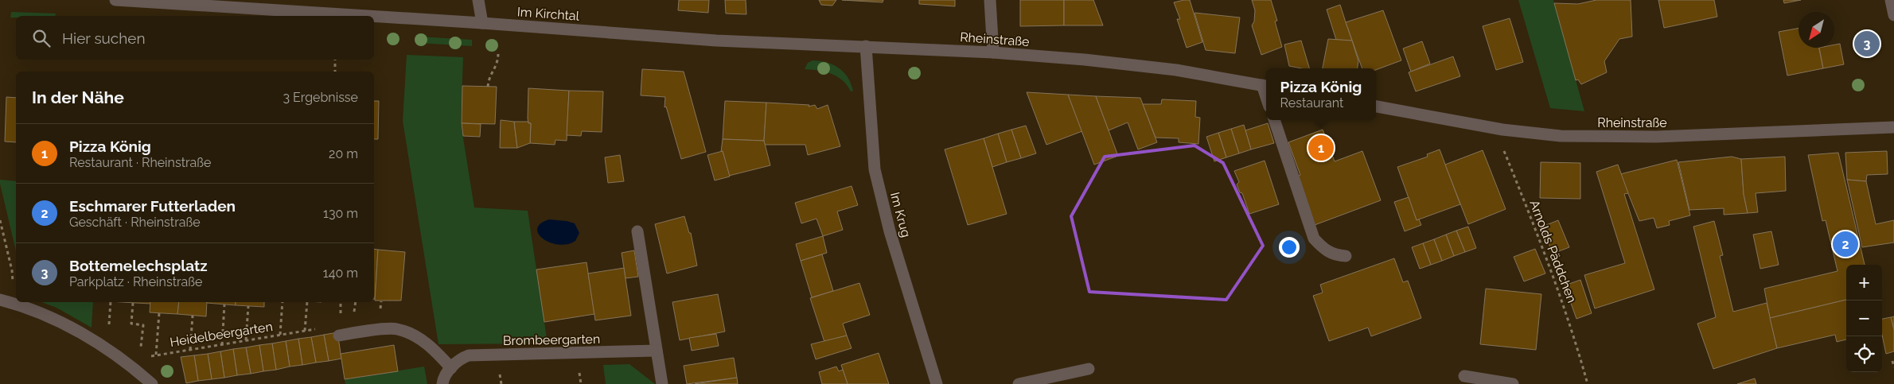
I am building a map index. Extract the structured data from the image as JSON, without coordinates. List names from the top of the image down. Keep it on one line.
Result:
{"streets":{"street":["Im Kirchtal","Rheinstraße","Im Krug","Brombeergarten"],"path":["Arnolds Päddchen","Heidelbeergarten"]},"crossings":[["Im Kirchtal","Rheinstraße"],["Rheinstraße","Im Krug"],["Rheinstraße","Arnolds Päddchen"]],"north":"bottom left","page":{"search":"Hier suchen","pins":["3","1","2"],"popup":["Pizza König","Restaurant"],"heading":["In der Nähe","3 Ergebnisse"],"list":[{"mark":"1","name":"Pizza König","note":"Restaurant · Rheinstraße","value":"20 m"},{"mark":"2","name":"Eschmarer Futterladen","note":"Geschäft · Rheinstraße","value":"130 m"},{"mark":"3","name":"Bottemelechsplatz","note":"Parkplatz · Rheinstraße","value":"140 m"}],"map_buttons":["+","−"]}}
